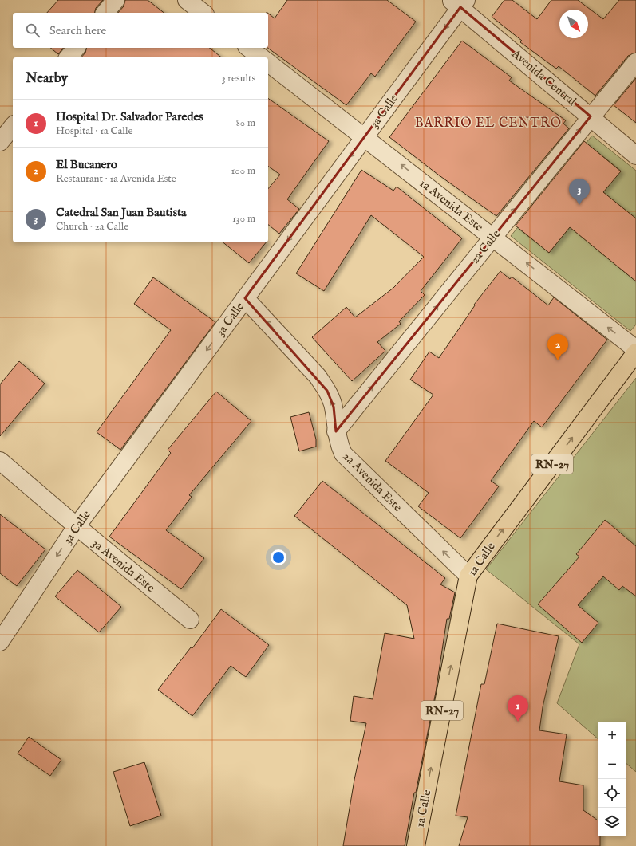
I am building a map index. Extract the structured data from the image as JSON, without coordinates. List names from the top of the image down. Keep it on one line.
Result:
{"streets":{"main road":["RN-27","1a Calle"],"street":["Avenida Central","3a Calle","1a Avenida Este","2a Calle","2a Avenida Este","3a Avenida Este"]},"crossings":[["Avenida Central","3a Calle"],["Avenida Central","2a Calle"],["3a Calle","1a Avenida Este"],["3a Calle","2a Avenida Este"],["3a Calle","3a Avenida Este"],["1a Avenida Este","2a Calle"],["2a Calle","2a Avenida Este"],["2a Avenida Este","1a Calle"]],"one_way":["3a Calle","1a Avenida Este","2a Calle","2a Avenida Este","1a Calle"],"districts":["BARRIO EL CENTRO"],"north":"bottom right","page":{"search":"Search here","heading":["Nearby","3 results"],"list":[{"mark":"1","name":"Hospital Dr. Salvador Paredes","note":"Hospital · 1a Calle","value":"80 m"},{"mark":"2","name":"El Bucanero","note":"Restaurant · 1a Avenida Este","value":"100 m"},{"mark":"3","name":"Catedral San Juan Bautista","note":"Church · 2a Calle","value":"130 m"}],"pins":["3","2","1"],"map_buttons":["+","−"]}}
